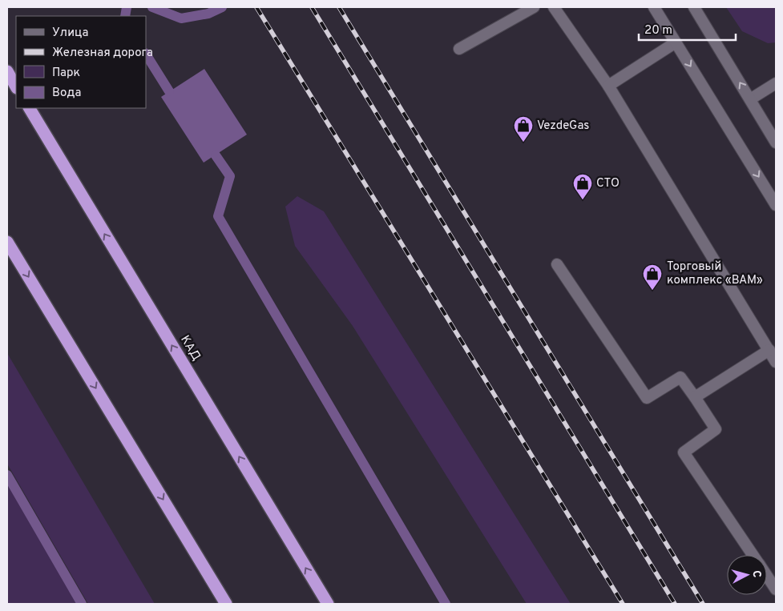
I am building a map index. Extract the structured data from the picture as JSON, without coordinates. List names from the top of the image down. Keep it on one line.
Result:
{"streets":{"highway":["КАД"]},"places":{"shop":["VezdeGas","СТО","Торговый комплекс «ВАМ»"]},"legend":["Улица","Железная дорога","Парк","Вода"],"scale_bar":"20 m","north":"right"}
